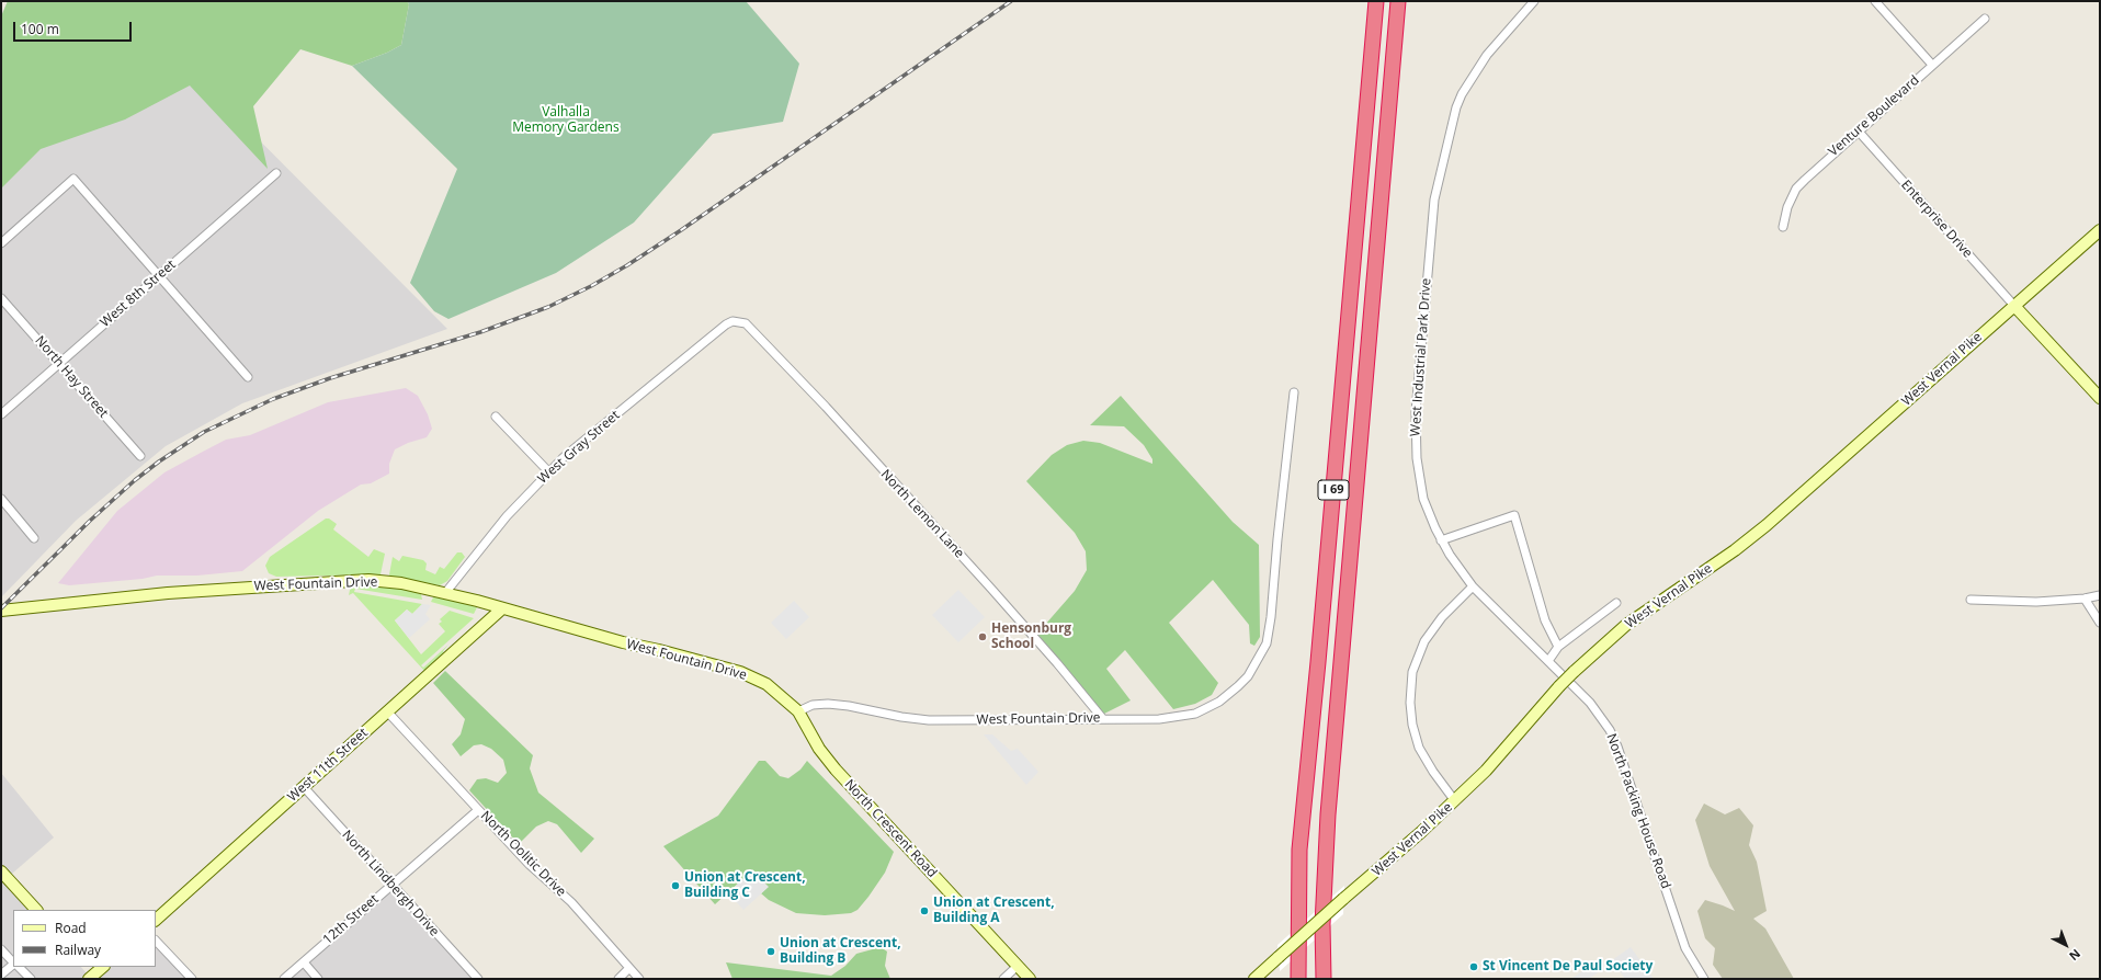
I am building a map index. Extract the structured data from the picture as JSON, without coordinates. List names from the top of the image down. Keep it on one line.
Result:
{"streets":{"highway":["I 69"],"street":["Venture Boulevard","Enterprise Drive","West 8th Street","West Industrial Park Drive","West Vernal Pike","North Hay Street","West Gray Street","North Lemon Lane","West Fountain Drive","West 11th Street","North Packing House Road","North Crescent Road","North Oolitic Drive","North Lindbergh Drive","12th Street"]},"crossings":[["Venture Boulevard","Enterprise Drive"],["Enterprise Drive","West Vernal Pike"],["West 8th Street","North Hay Street"],["West Industrial Park Drive","North Packing House Road"],["West Gray Street","North Lemon Lane"],["West Gray Street","West Fountain Drive"],["North Lemon Lane","West Fountain Drive"],["West Fountain Drive","West 11th Street"],["West Fountain Drive","North Crescent Road"],["West 11th Street","North Oolitic Drive"],["West 11th Street","North Lindbergh Drive"],["North Oolitic Drive","12th Street"],["North Lindbergh Drive","12th Street"]],"parks":["Valhalla Memory Gardens"],"places":["Hensonburg School","Union at Crescent, Building C","Union at Crescent, Building A","Union at Crescent, Building B","St Vincent De Paul Society"],"legend":["Road","Railway"],"scale_bar":"100 m","north":"bottom right"}
